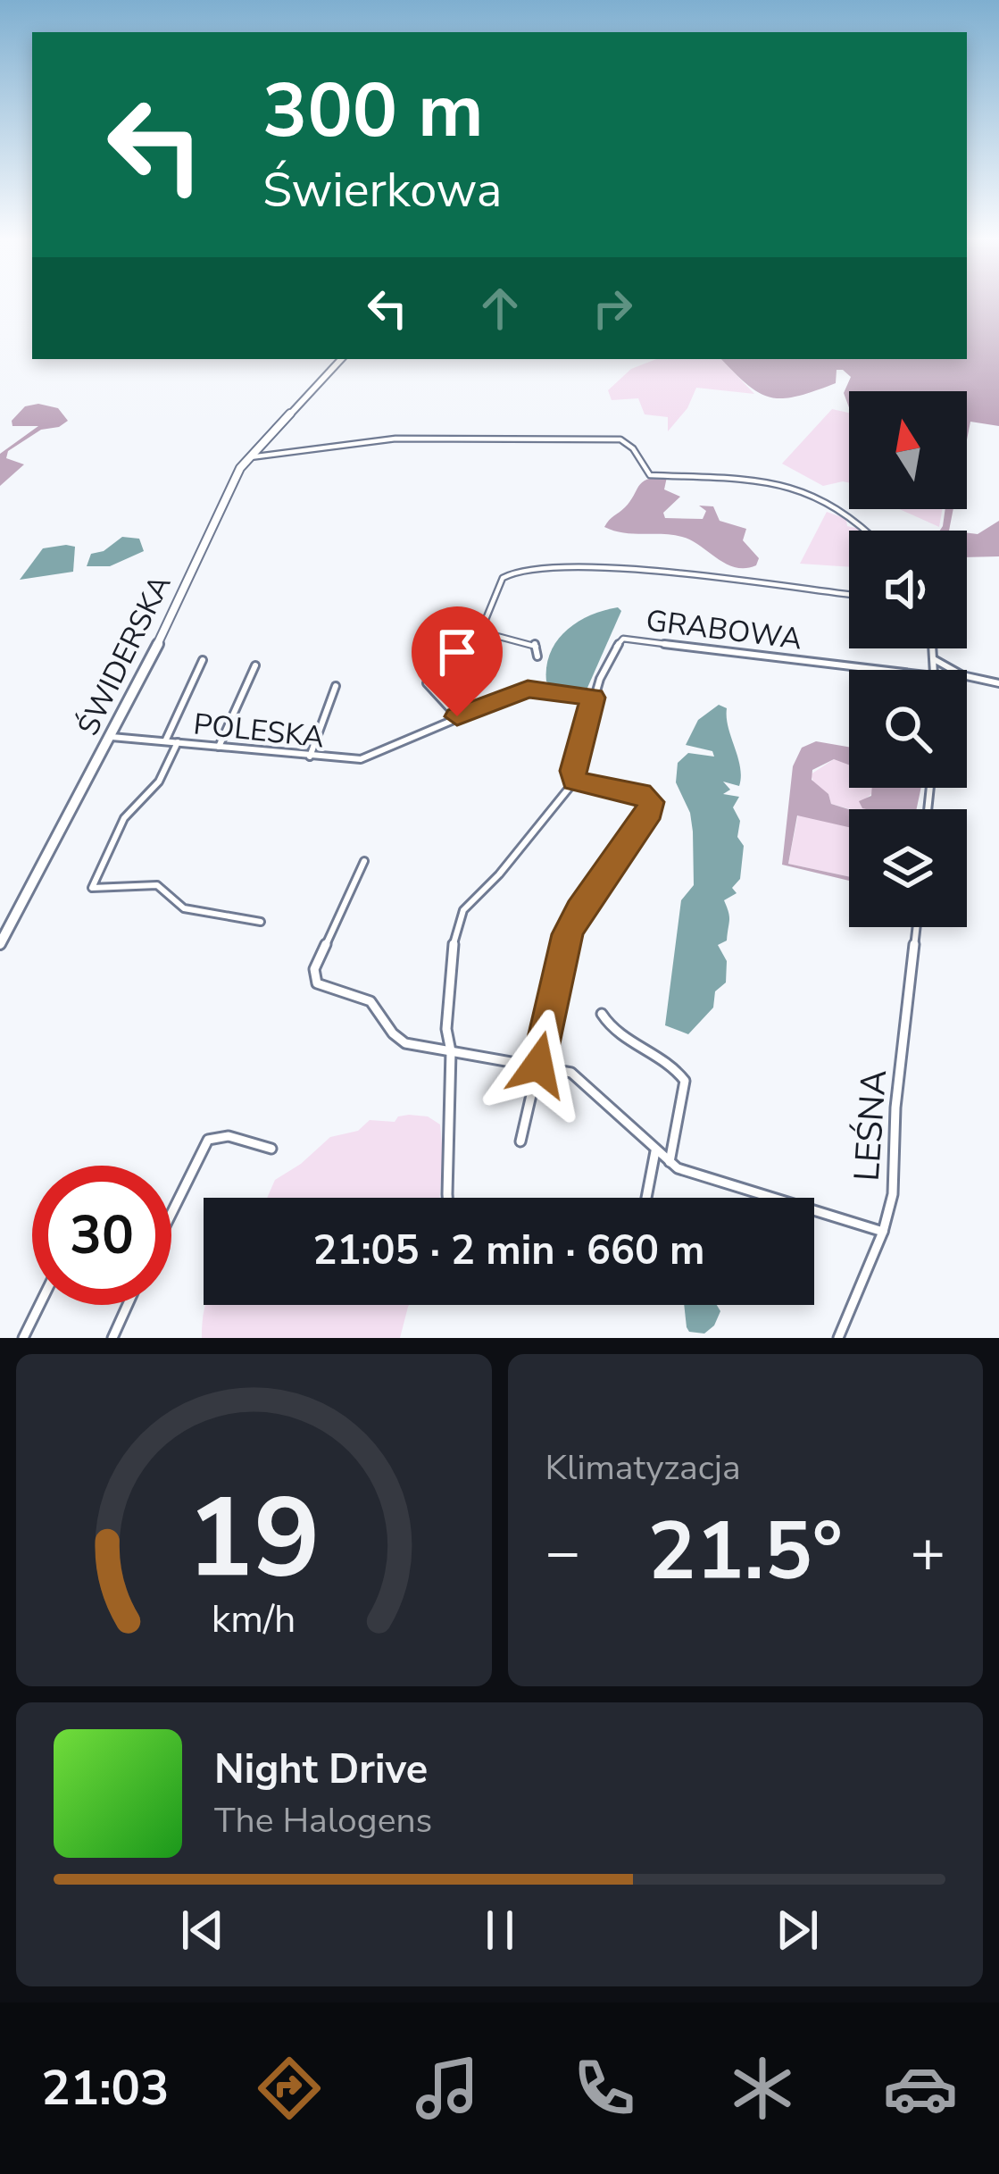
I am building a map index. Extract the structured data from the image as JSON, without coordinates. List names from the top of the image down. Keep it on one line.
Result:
{"streets":{"street":["GRABOWA","ŚWIDERSKA","POLESKA","LEŚNA"]},"crossings":[["GRABOWA","POLESKA"],["ŚWIDERSKA","POLESKA"]],"north":"top","page":{"turn":["300 m","Świerkowa"],"limit":"30","trip":"21:05 · 2 min · 660 m","tile":"Klimatyzacja","heat":["−","21.5°","+"],"song":["Night Drive","The Halogens"],"tabs":"21:03","gauge":["19","km/h"]}}
